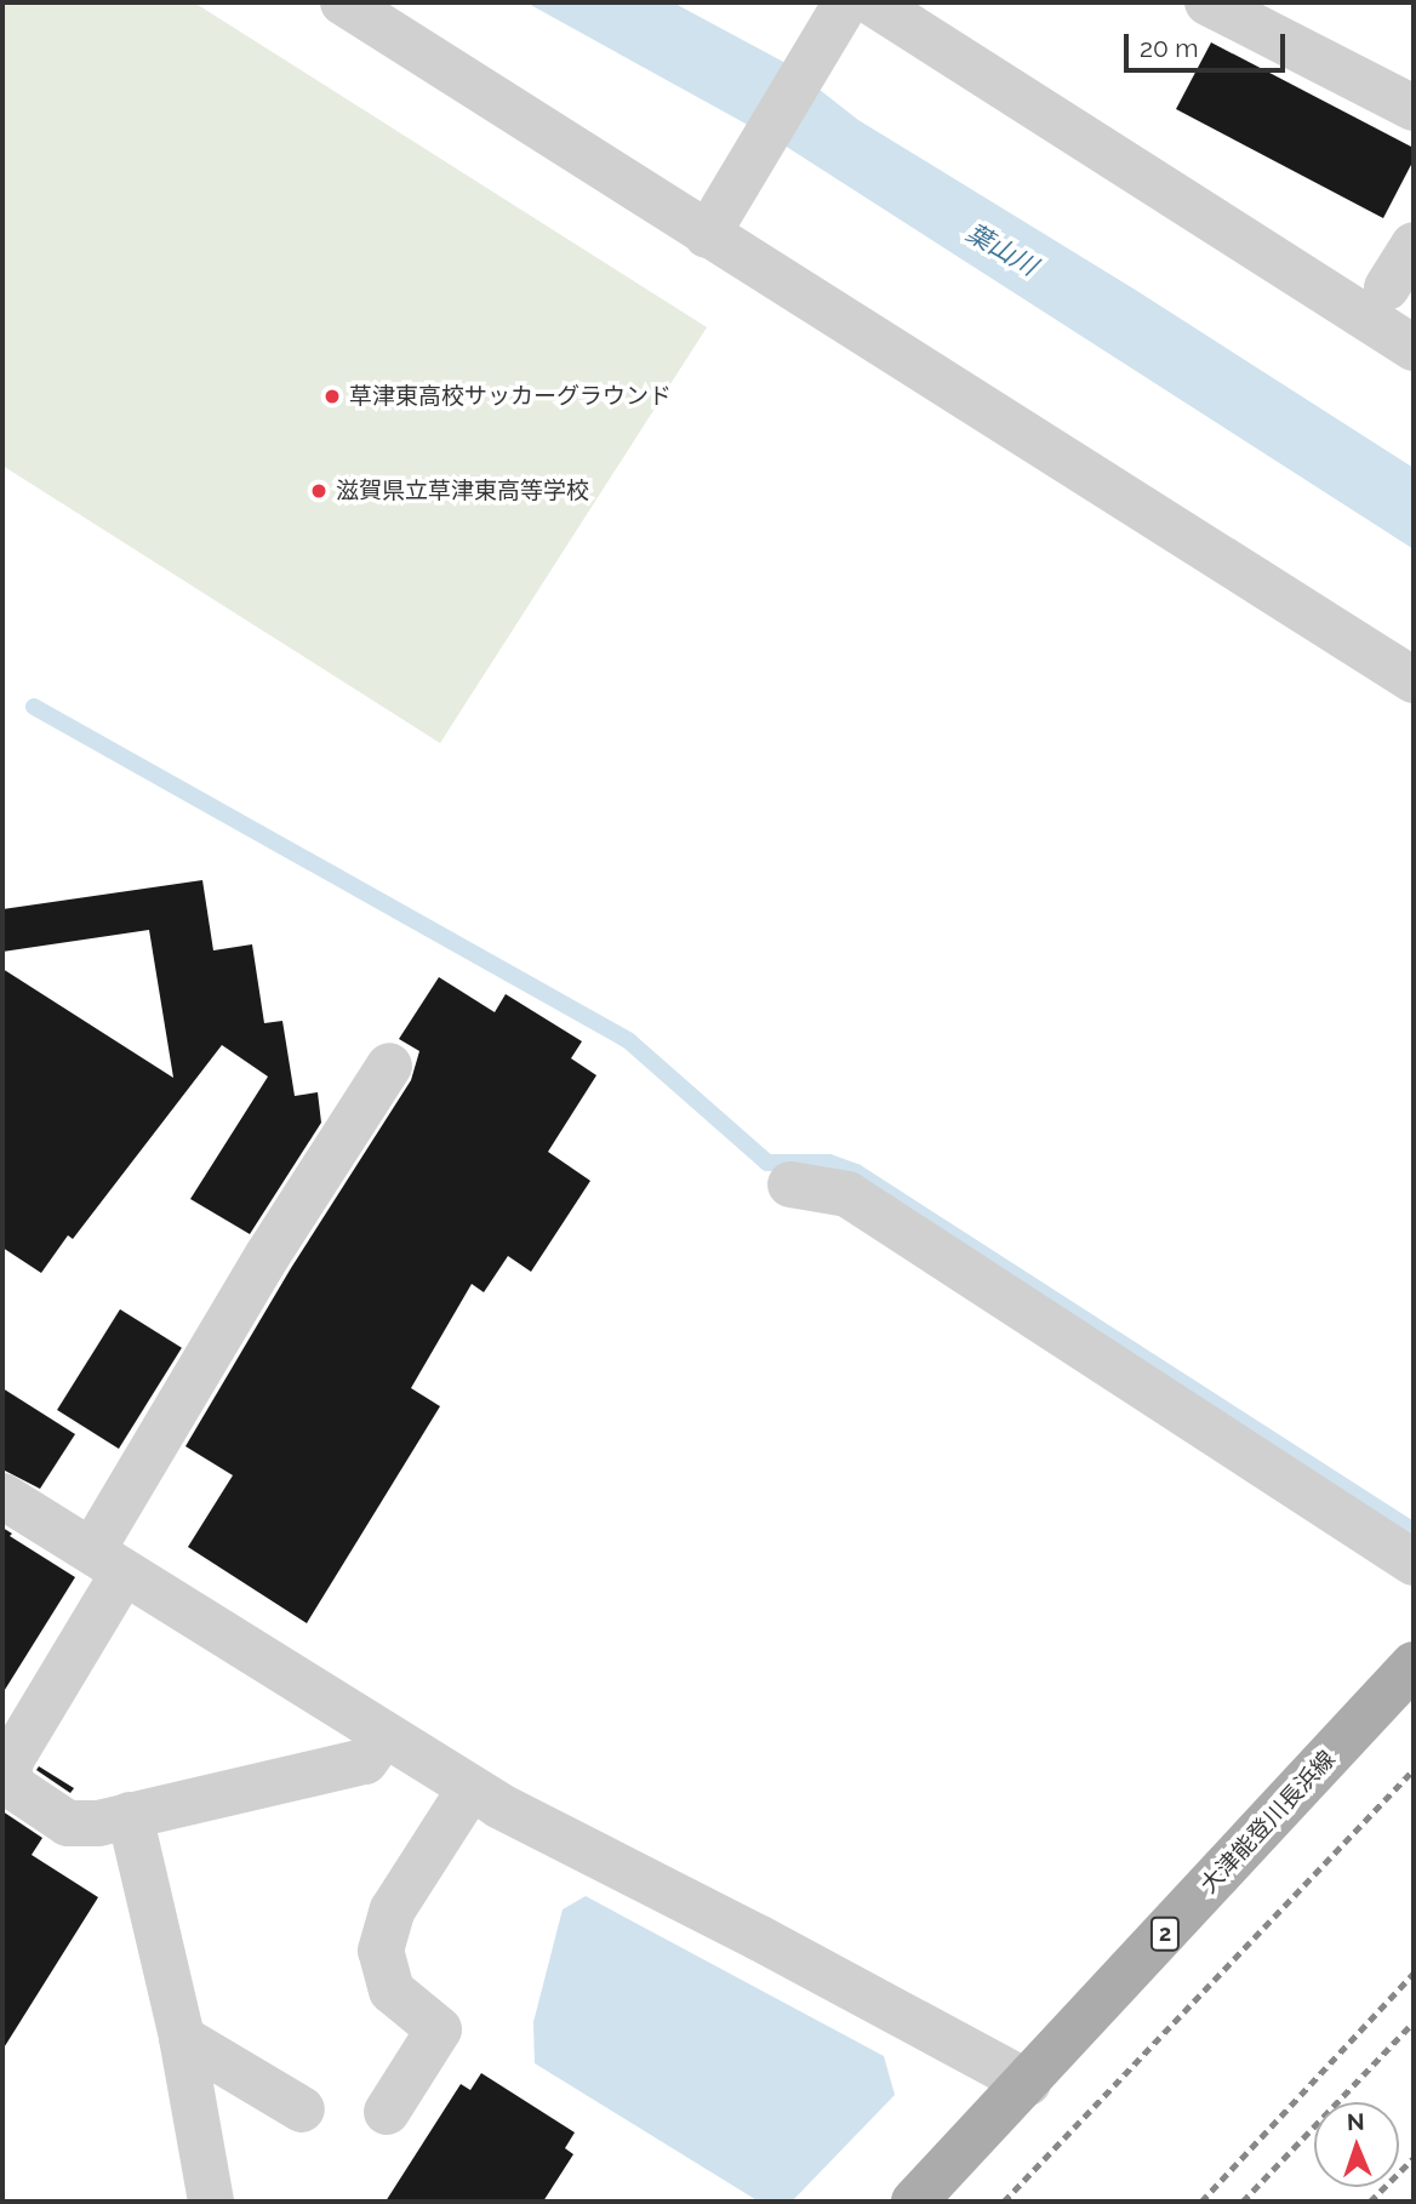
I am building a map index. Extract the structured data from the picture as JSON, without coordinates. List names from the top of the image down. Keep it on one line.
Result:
{"streets":{"main road":["大津能登川長浜線","2"]},"water":["葉山川"],"places":["草津東高校サッカーグラウンド","滋賀県立草津東高等学校"],"scale_bar":"20 m","north":"top"}
